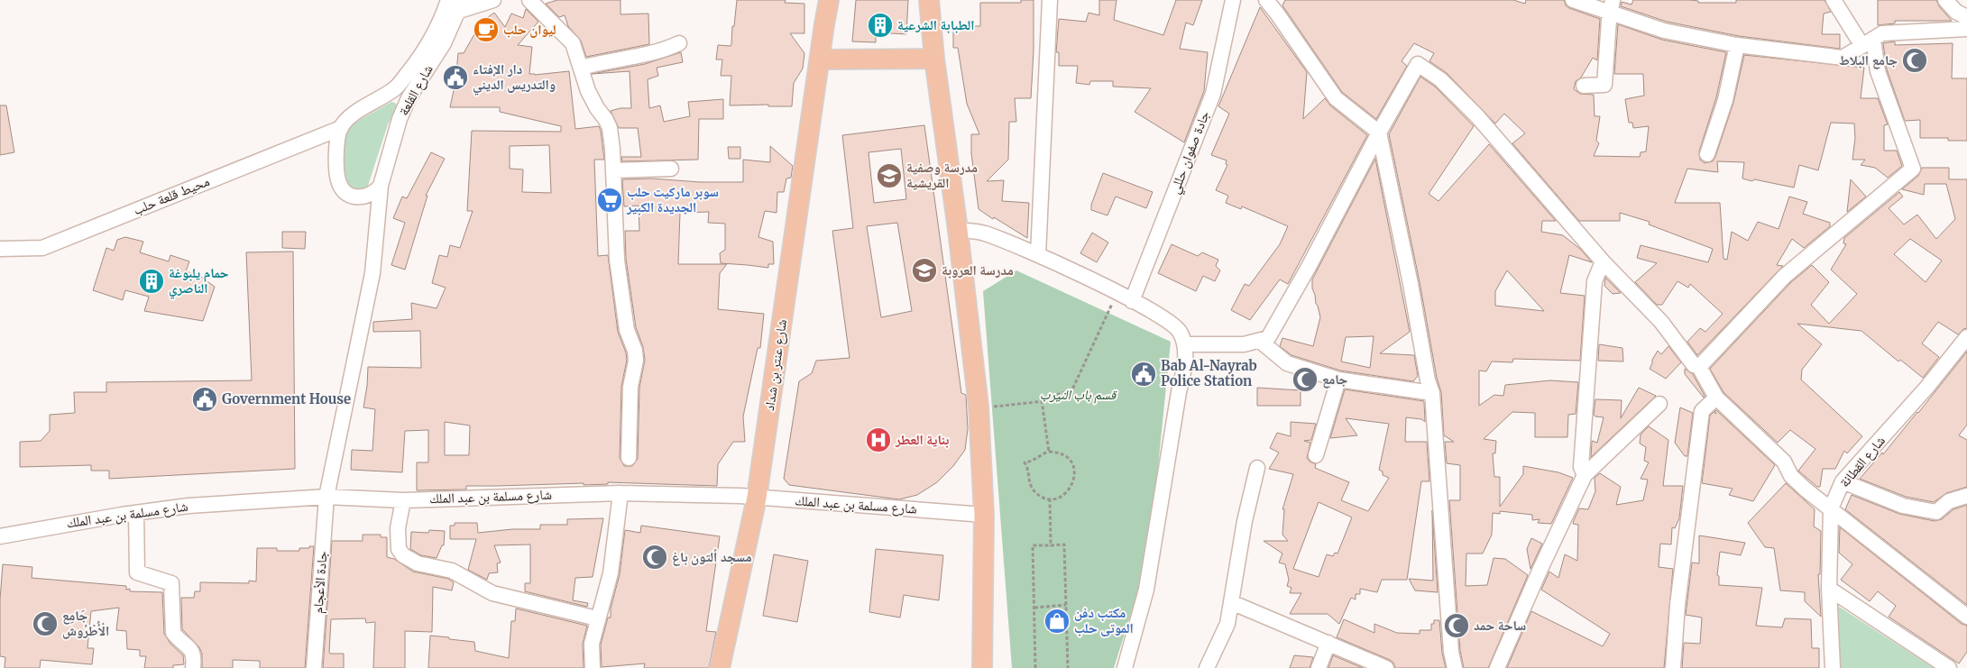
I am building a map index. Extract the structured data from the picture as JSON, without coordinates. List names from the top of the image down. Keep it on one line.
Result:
{"streets":{"main road":["شارع عنتر بن شداد"],"street":["شارع القلعة","جادة صفوان حللي","محيط قلعة حلب","شارع القطانة","شارع مسلمة بن عبد الملك","جادة الأعجام"]},"crossings":[["شارع القلعة","شارع مسلمة بن عبد الملك"],["شارع القلعة","جادة الأعجام"],["شارع عنتر بن شداد","شارع مسلمة بن عبد الملك"],["شارع مسلمة بن عبد الملك","جادة الأعجام"]],"parks":["قسم باب النيرب"],"places":{"building":["الطبابة الشرعية","حمام يلبوغة الناصري"],"cafe":["ليوان حلب"],"mosque":["جامع البلاط","جامع","مسجد ألتون باغ","جَامِع الْأُطْرُوش","ساحة حمد"],"public building":["دار الإفتاء والتدريس الديني","Bab Al-Nayrab Police Station","Government House"],"school or university":["مدرسة وصفية القريشية","مدرسة العروبة"],"supermarket":["سوبر ماركيت حلب الجديدة الكبير"],"hospital":["بناية العطر"],"shop":["مكتب دفن الموتى حلب"]}}
